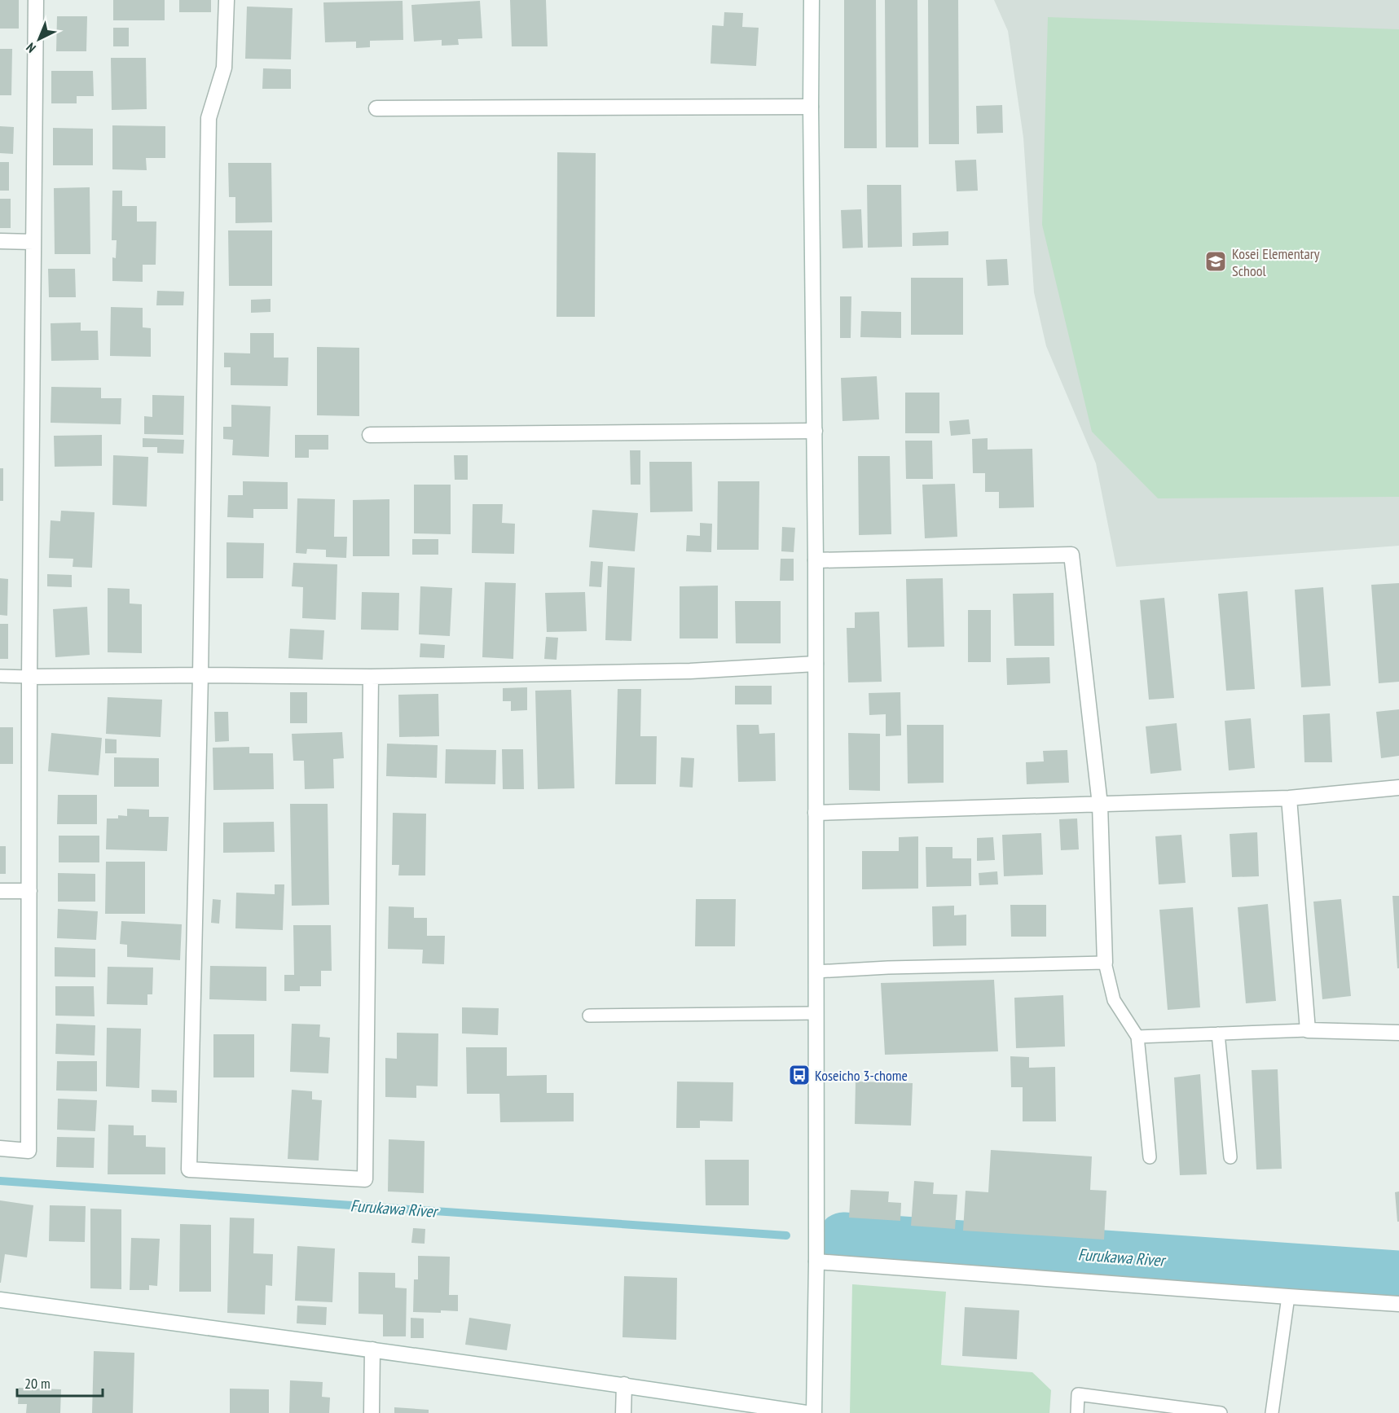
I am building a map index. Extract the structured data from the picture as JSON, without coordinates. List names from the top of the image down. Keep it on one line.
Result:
{"water":["Furukawa River"],"places":{"school or university":["Kosei Elementary School"],"bus stop":["Koseicho 3-chome"]},"scale_bar":"20 m","north":"bottom left"}
